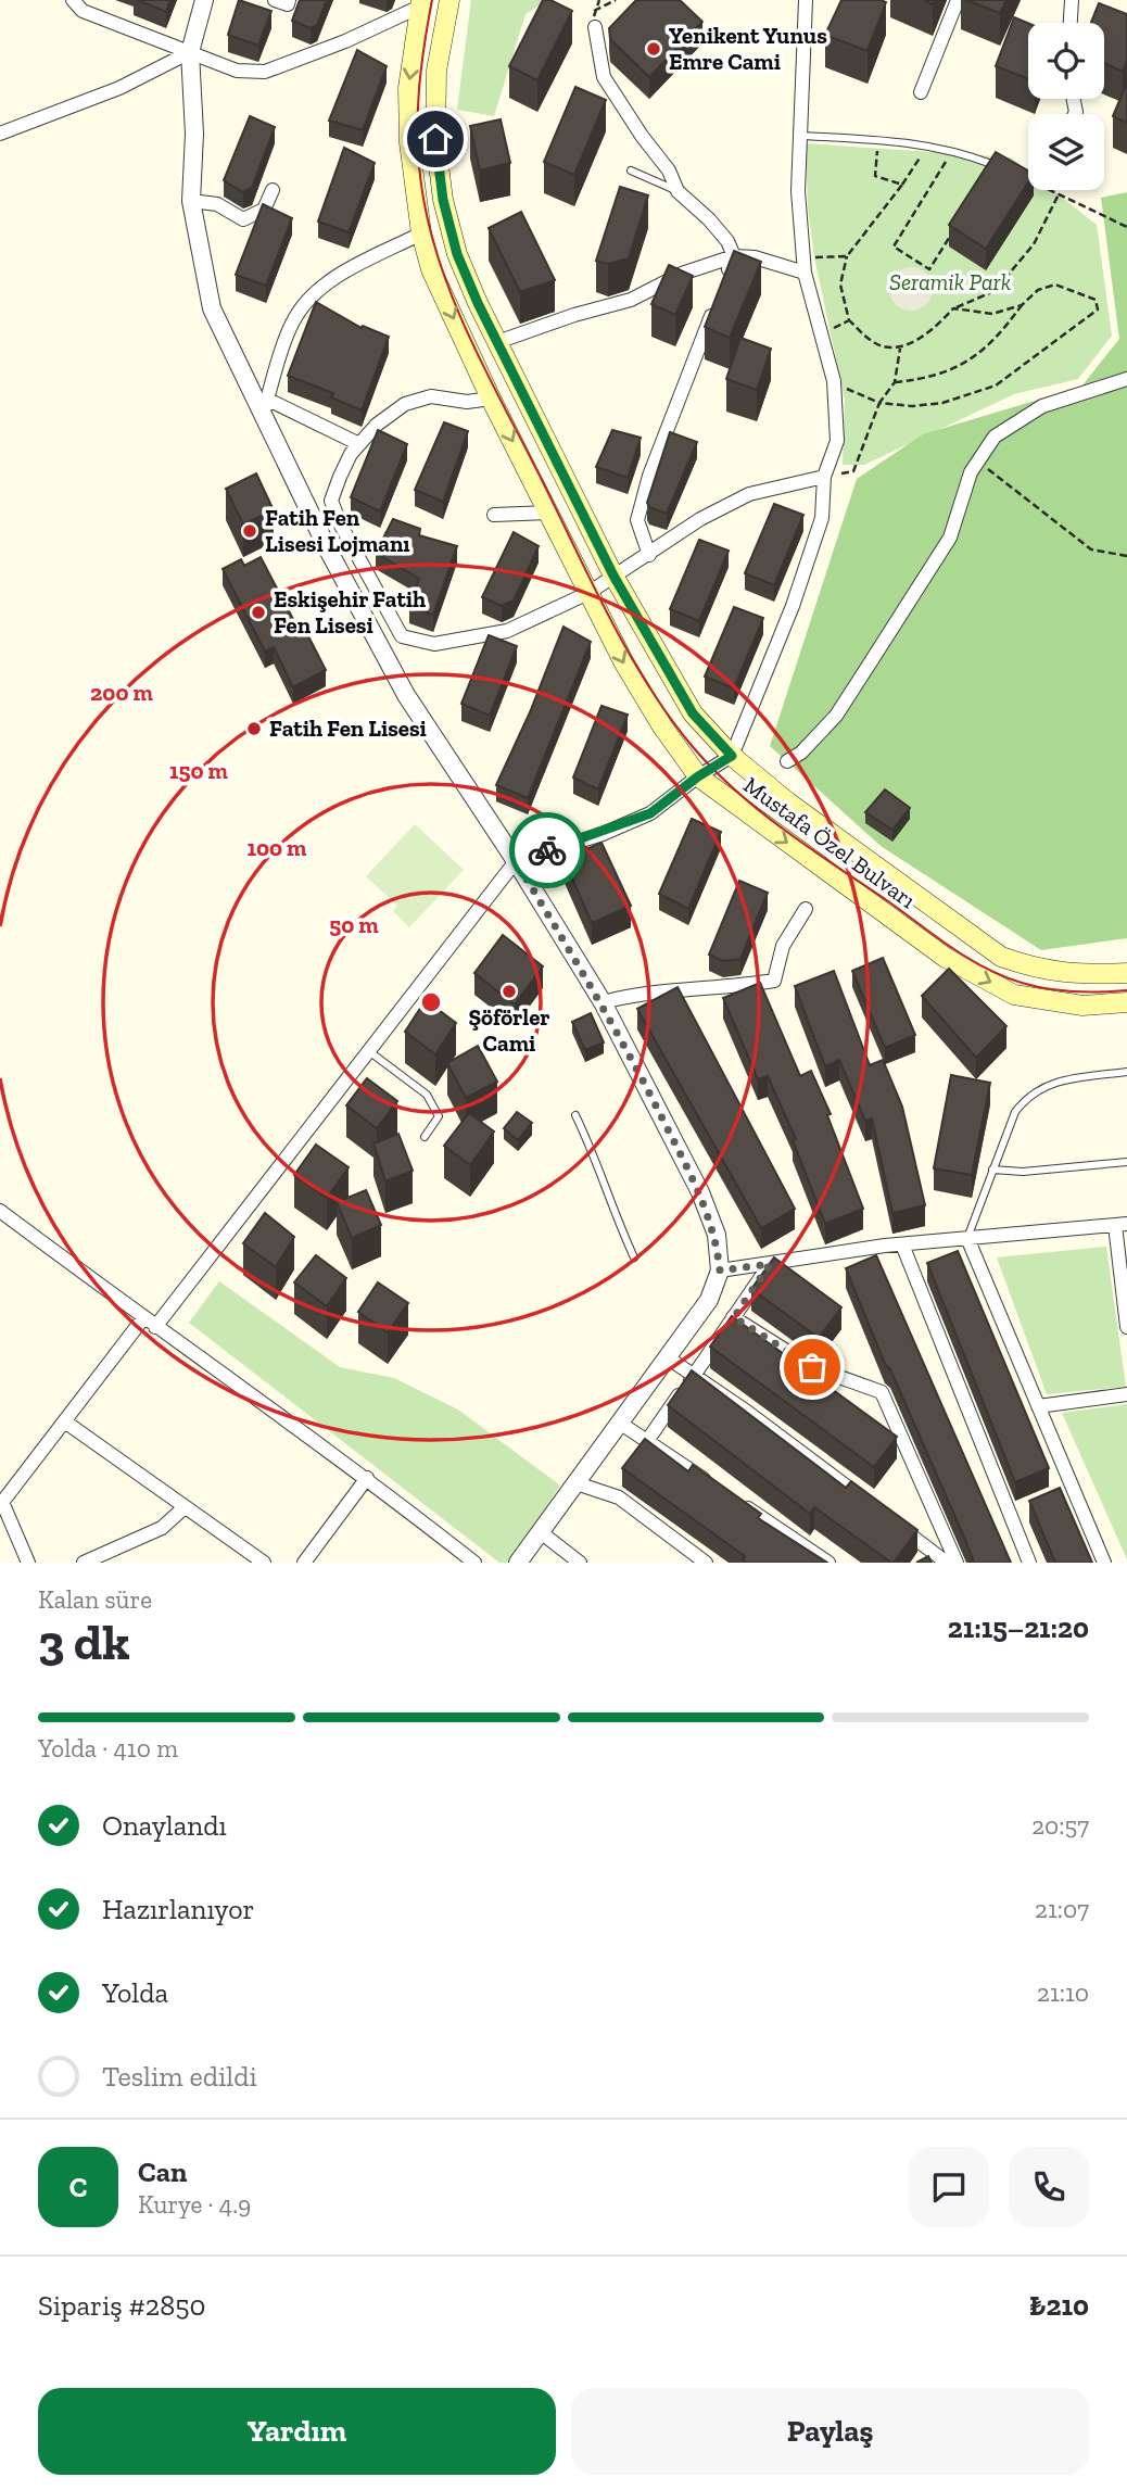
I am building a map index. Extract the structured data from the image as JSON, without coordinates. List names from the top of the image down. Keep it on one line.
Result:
{"streets":{"main road":["Mustafa Özel Bulvarı"]},"parks":["Seramik Park"],"places":["Yenikent Yunus Emre Cami","Fatih Fen Lisesi Lojmanı","Eskişehir Fatih Fen Lisesi","Fatih Fen Lisesi","Şöförler Cami"],"page":{"heading":["3 dk","Kalan süre","21:15–21:20"],"panel":["Can","Kurye · 4.9","Sipariş #2850","₺210"],"bar":"Yolda · 410 m","list":[["Onaylandı","20:57"],["Hazırlanıyor","21:07"],["Yolda","21:10"],"Teslim edildi"],"round":"C","buttons":["Yardım","Paylaş"]},"rings":["200 m","150 m","100 m","50 m"]}
